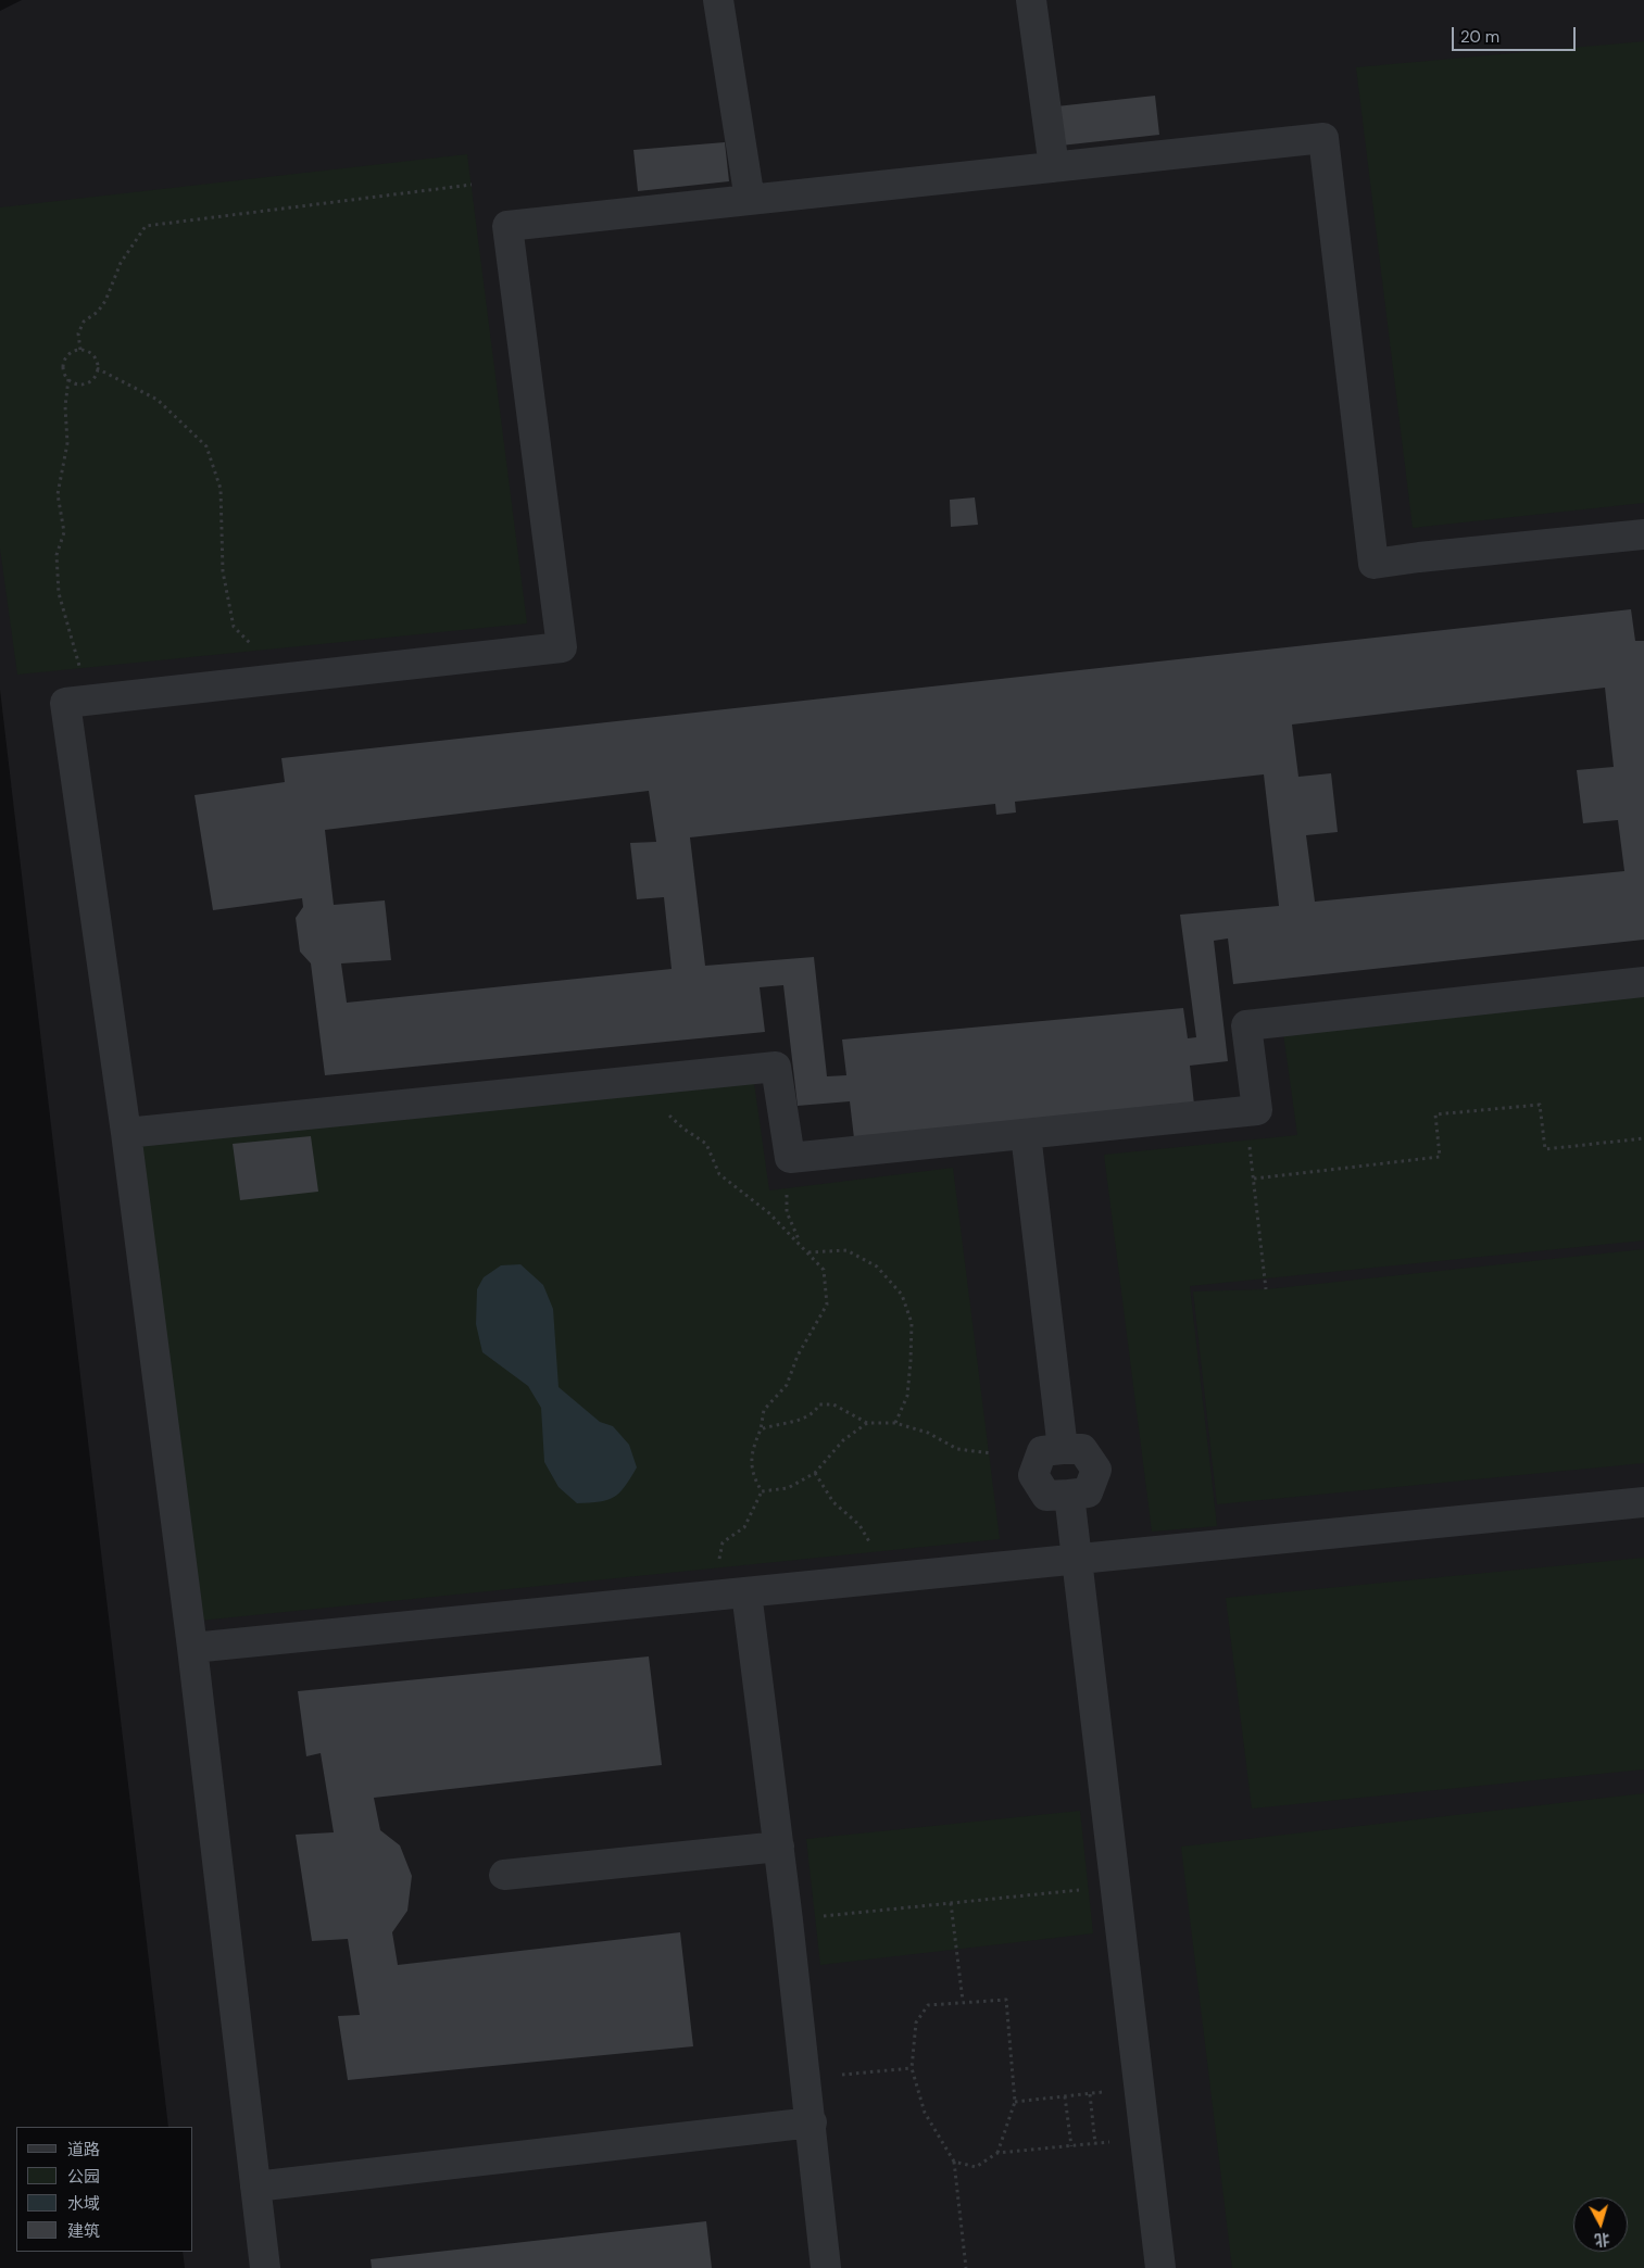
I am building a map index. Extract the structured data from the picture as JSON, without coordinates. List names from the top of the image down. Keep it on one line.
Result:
{"legend":["道路","公园","水域","建筑"],"scale_bar":"20 m","north":"bottom"}
